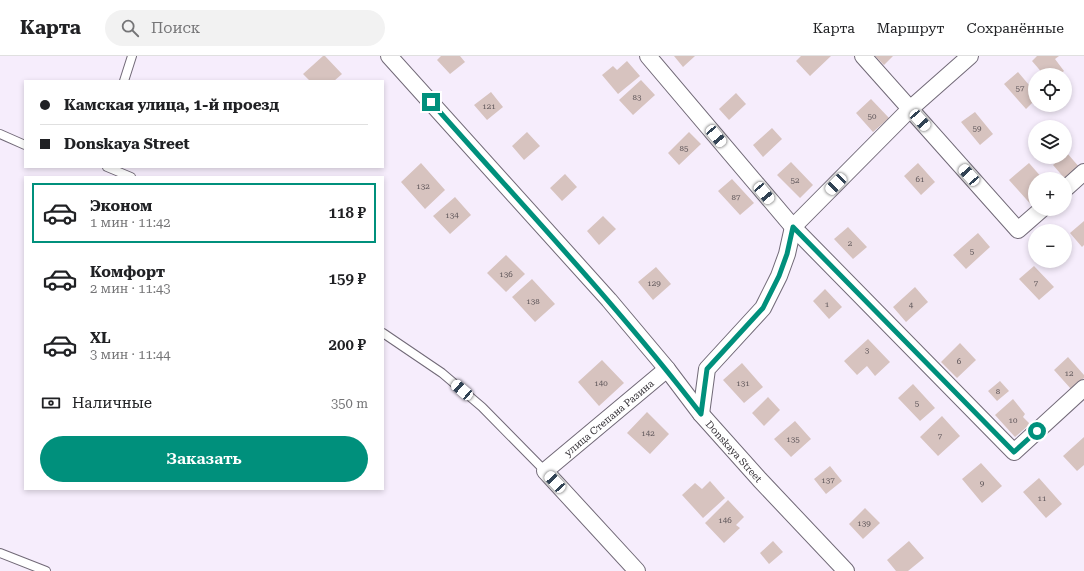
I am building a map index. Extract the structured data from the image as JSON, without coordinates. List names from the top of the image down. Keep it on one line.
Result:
{"streets":{"street":["улица Степана Разина","Donskaya Street"]},"crossings":[["улица Степана Разина","Donskaya Street"]],"house_numbers":["57","83","121","50","59","85","61","52","132","87","134","2","5","136","129","7","138","1","4","3","6","12","140","131","8","5","10","142","7","135","137","9","11","146","139"],"page":{"header":"Карта","search":"Поиск","nav":["Карта","Маршрут","Сохранённые"],"map_buttons":["+","−"],"banner":["Камская улица, 1-й проезд","Donskaya Street"],"list":[{"name":"Эконом","note":"1 мин · 11:42","value":"118 ₽"},{"name":"Комфорт","note":"2 мин · 11:43","value":"159 ₽"},{"name":"XL","note":"3 мин · 11:44","value":"200 ₽"}],"pay":["Наличные","350 m"],"buttons":"Заказать"}}
